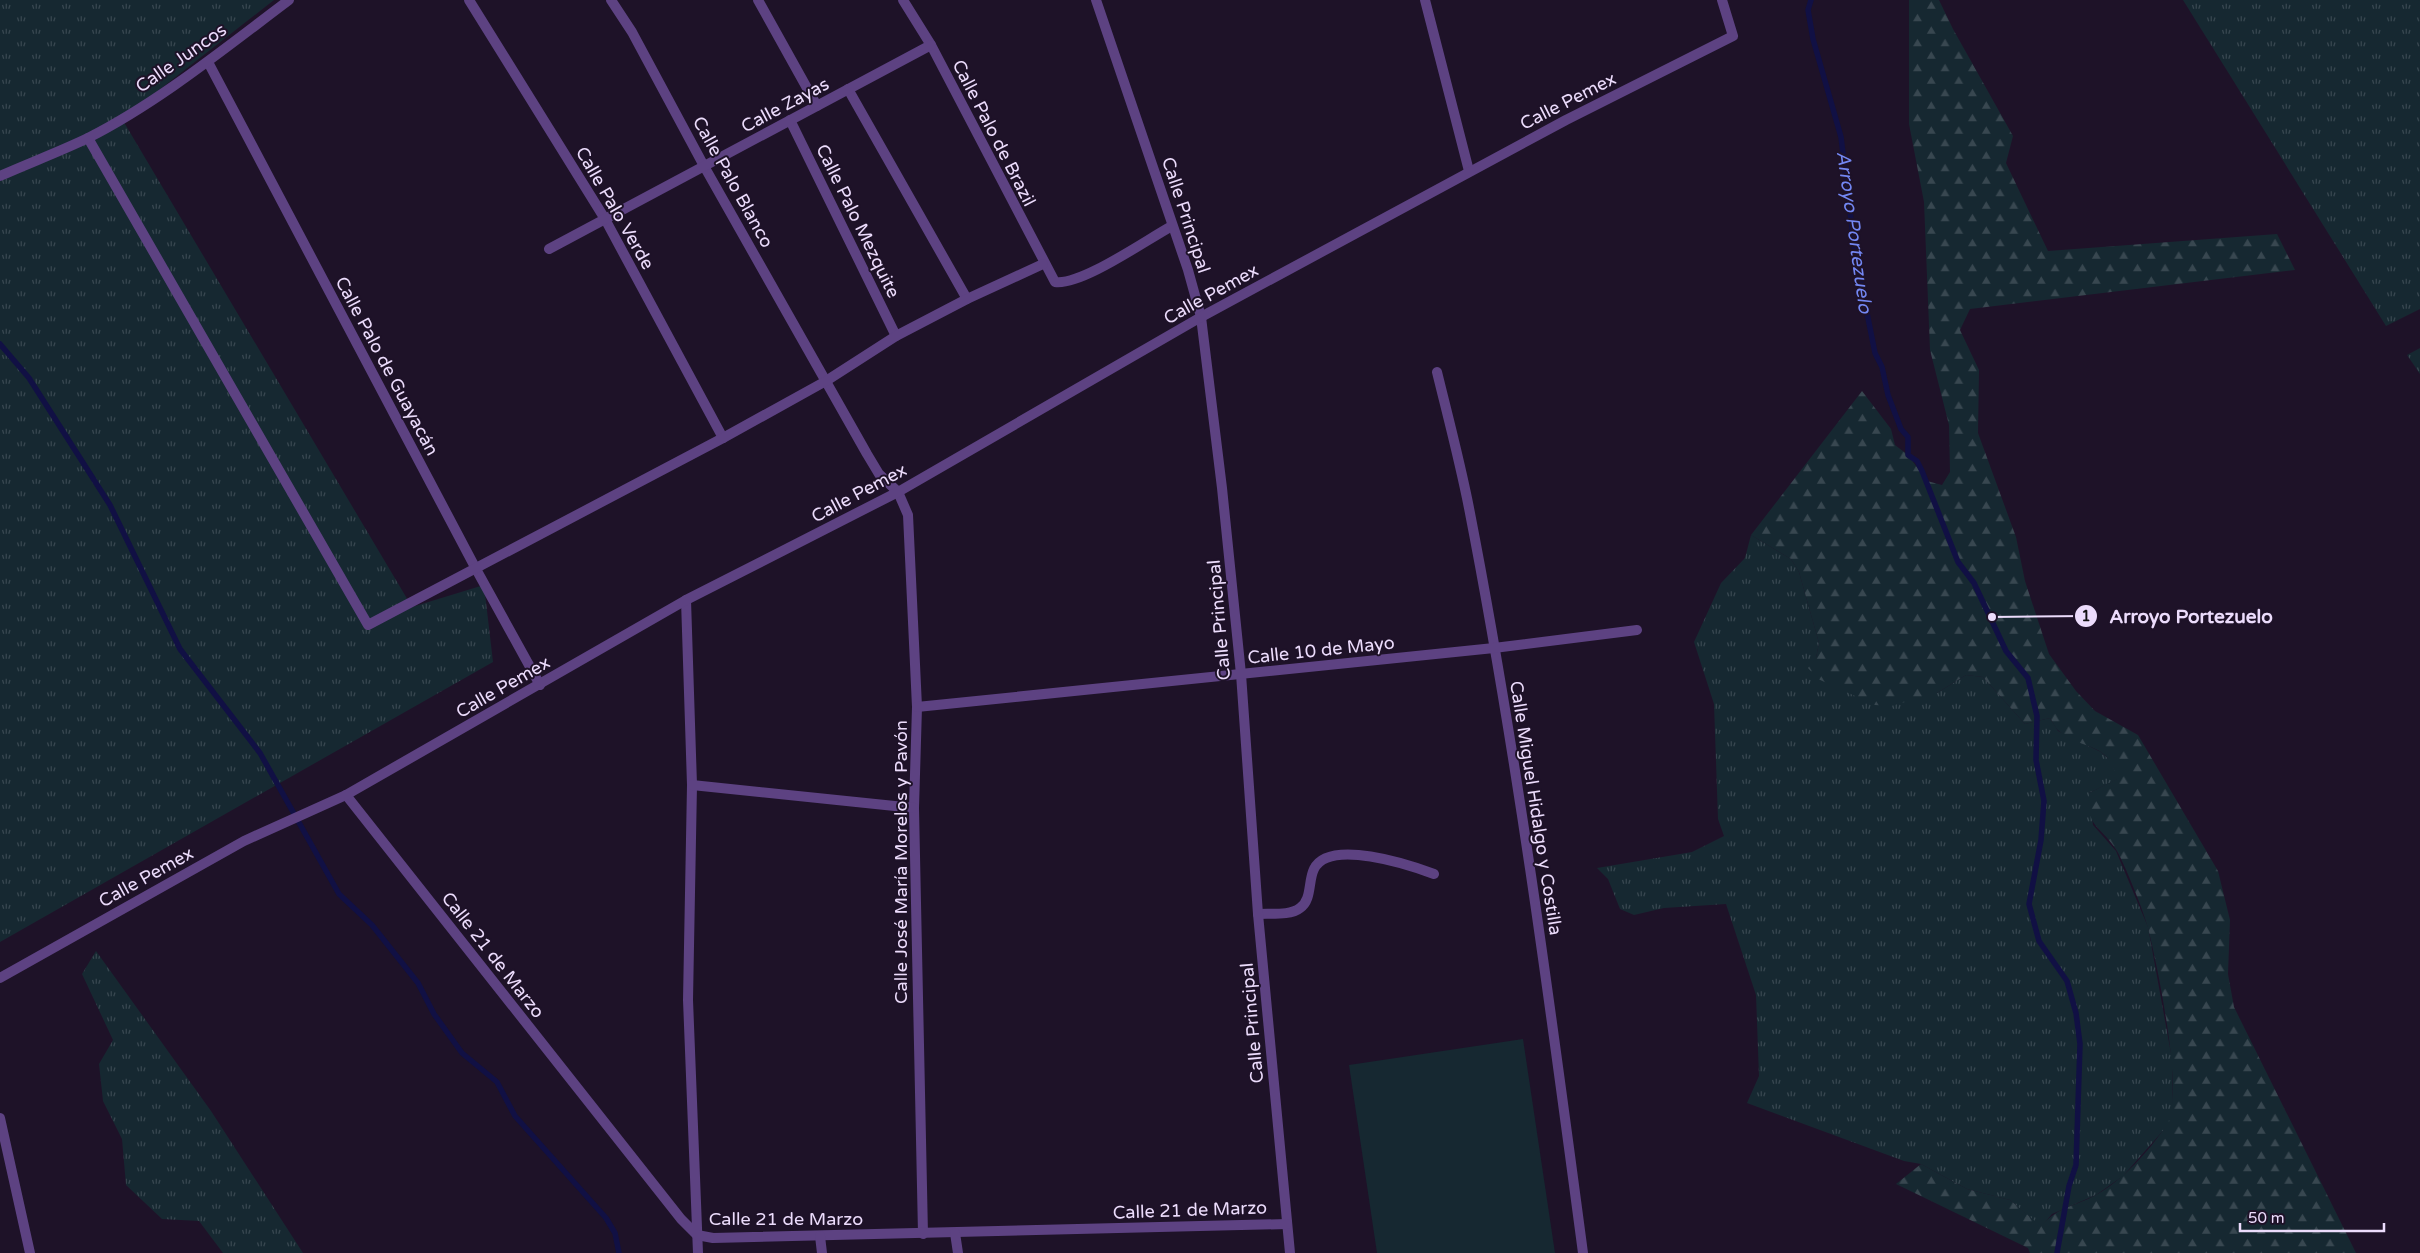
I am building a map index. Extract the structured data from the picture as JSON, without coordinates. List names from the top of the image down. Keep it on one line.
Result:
{"streets":{"street":["Calle Juncos","Calle Pemex","Calle Zayas","Calle Palo de Brazil","Calle Palo Blanco","Calle Palo Verde","Calle Principal","Calle Palo Mezquite","Calle Palo de Guayacán","Calle 10 de Mayo","Calle Miguel Hidalgo y Costilla","Calle José María Morelos y Pavón","Calle 21 de Marzo"]},"crossings":[["Calle Juncos","Calle Palo de Guayacán"],["Calle Pemex","Calle Palo Blanco"],["Calle Pemex","Calle Principal"],["Calle Pemex","Calle Palo de Guayacán"],["Calle Pemex","Calle José María Morelos y Pavón"],["Calle Pemex","Calle 21 de Marzo"],["Calle Zayas","Calle Palo de Brazil"],["Calle Zayas","Calle Palo Blanco"],["Calle Zayas","Calle Palo Verde"],["Calle Zayas","Calle Palo Mezquite"],["Calle Palo de Brazil","Calle Principal"],["Calle Palo Blanco","Calle José María Morelos y Pavón"],["Calle Principal","Calle 10 de Mayo"],["Calle Principal","Calle 21 de Marzo"],["Calle 10 de Mayo","Calle Miguel Hidalgo y Costilla"],["Calle 10 de Mayo","Calle José María Morelos y Pavón"],["Calle José María Morelos y Pavón","Calle 21 de Marzo"]],"water":["Arroyo Portezuelo"],"places":["Arroyo Portezuelo"],"scale_bar":"50 m"}
